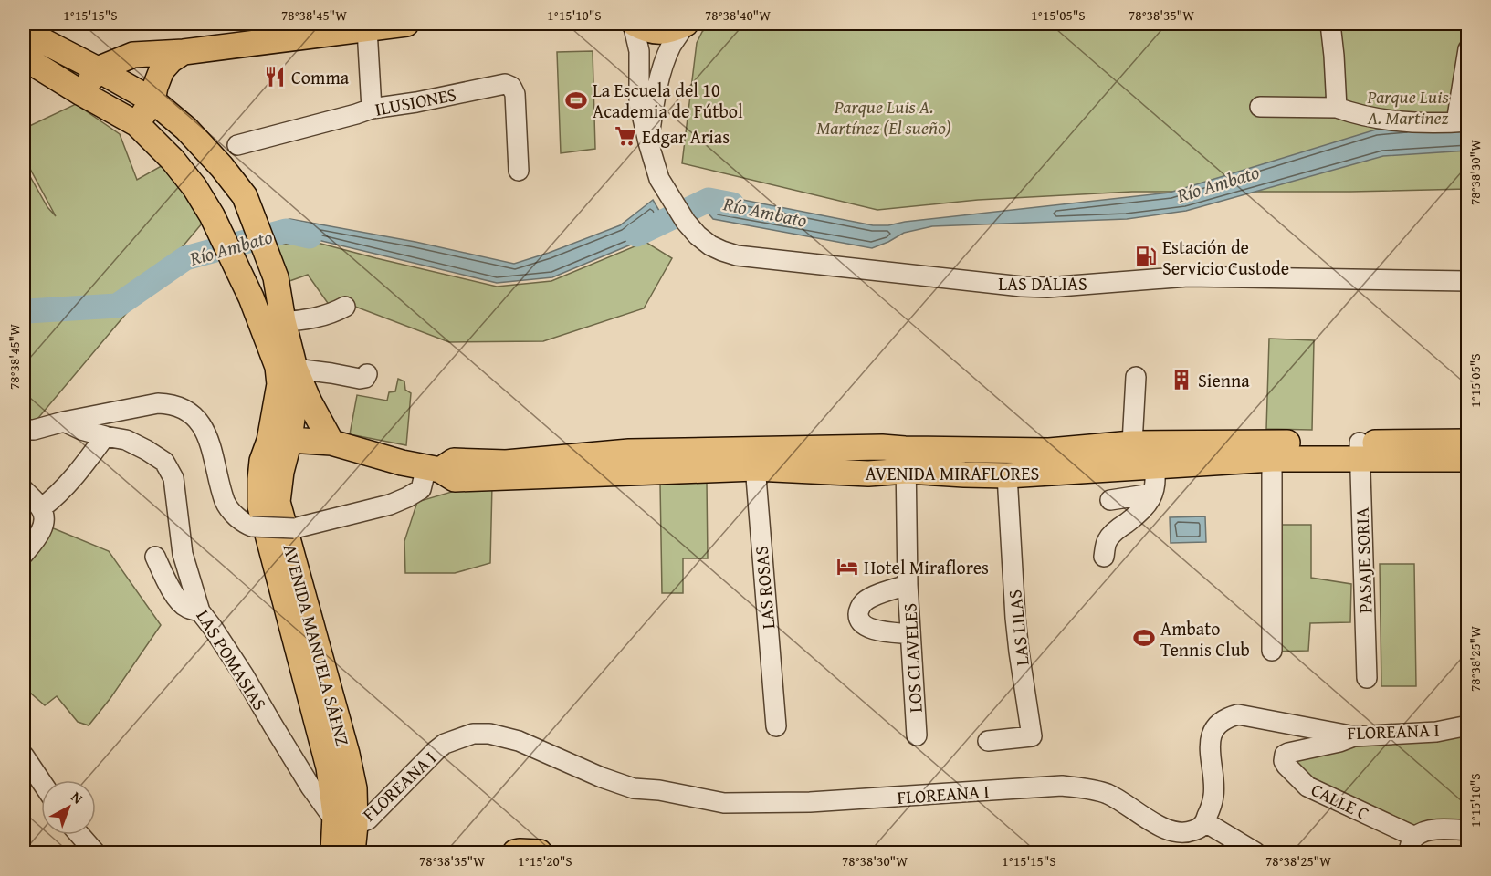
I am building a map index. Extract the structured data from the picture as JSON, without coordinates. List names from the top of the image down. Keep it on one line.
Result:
{"streets":{"main road":["AVENIDA MIRAFLORES","AVENIDA MANUELA SÁENZ"],"street":["ILUSIONES","LAS DALIAS","PASAJE SORIA","LAS ROSAS","LAS LILAS","LOS CLAVELES","LAS POMASIAS","FLOREANA I","CALLE C"]},"crossings":[["AVENIDA MIRAFLORES","PASAJE SORIA"],["AVENIDA MIRAFLORES","LAS ROSAS"],["AVENIDA MIRAFLORES","LAS LILAS"],["AVENIDA MIRAFLORES","AVENIDA MANUELA SÁENZ"],["AVENIDA MIRAFLORES","LOS CLAVELES"],["AVENIDA MANUELA SÁENZ","LAS POMASIAS"],["AVENIDA MANUELA SÁENZ","FLOREANA I"],["LAS POMASIAS","FLOREANA I"],["FLOREANA I","CALLE C"]],"water":["Río Ambato"],"parks":["Parque Luis A. Martinez","Parque Luis A. Martínez (El sueño)"],"places":{"restaurant":["Comma"],"sports":["La Escuela del 10 Academia de Fútbol","Ambato Tennis Club"],"supermarket":["Edgar Arias"],"fuel station":["Estación de Servicio Custode"],"building":["Sienna"],"hotel":["Hotel Miraflores"]},"north":"top right","coordinates":["1°15'15\"S","78°38'45\"W","1°15'10\"S","78°38'40\"W","1°15'05\"S","78°38'35\"W","78°38'30\"W","78°38'25\"W","1°15'20\"S"]}
